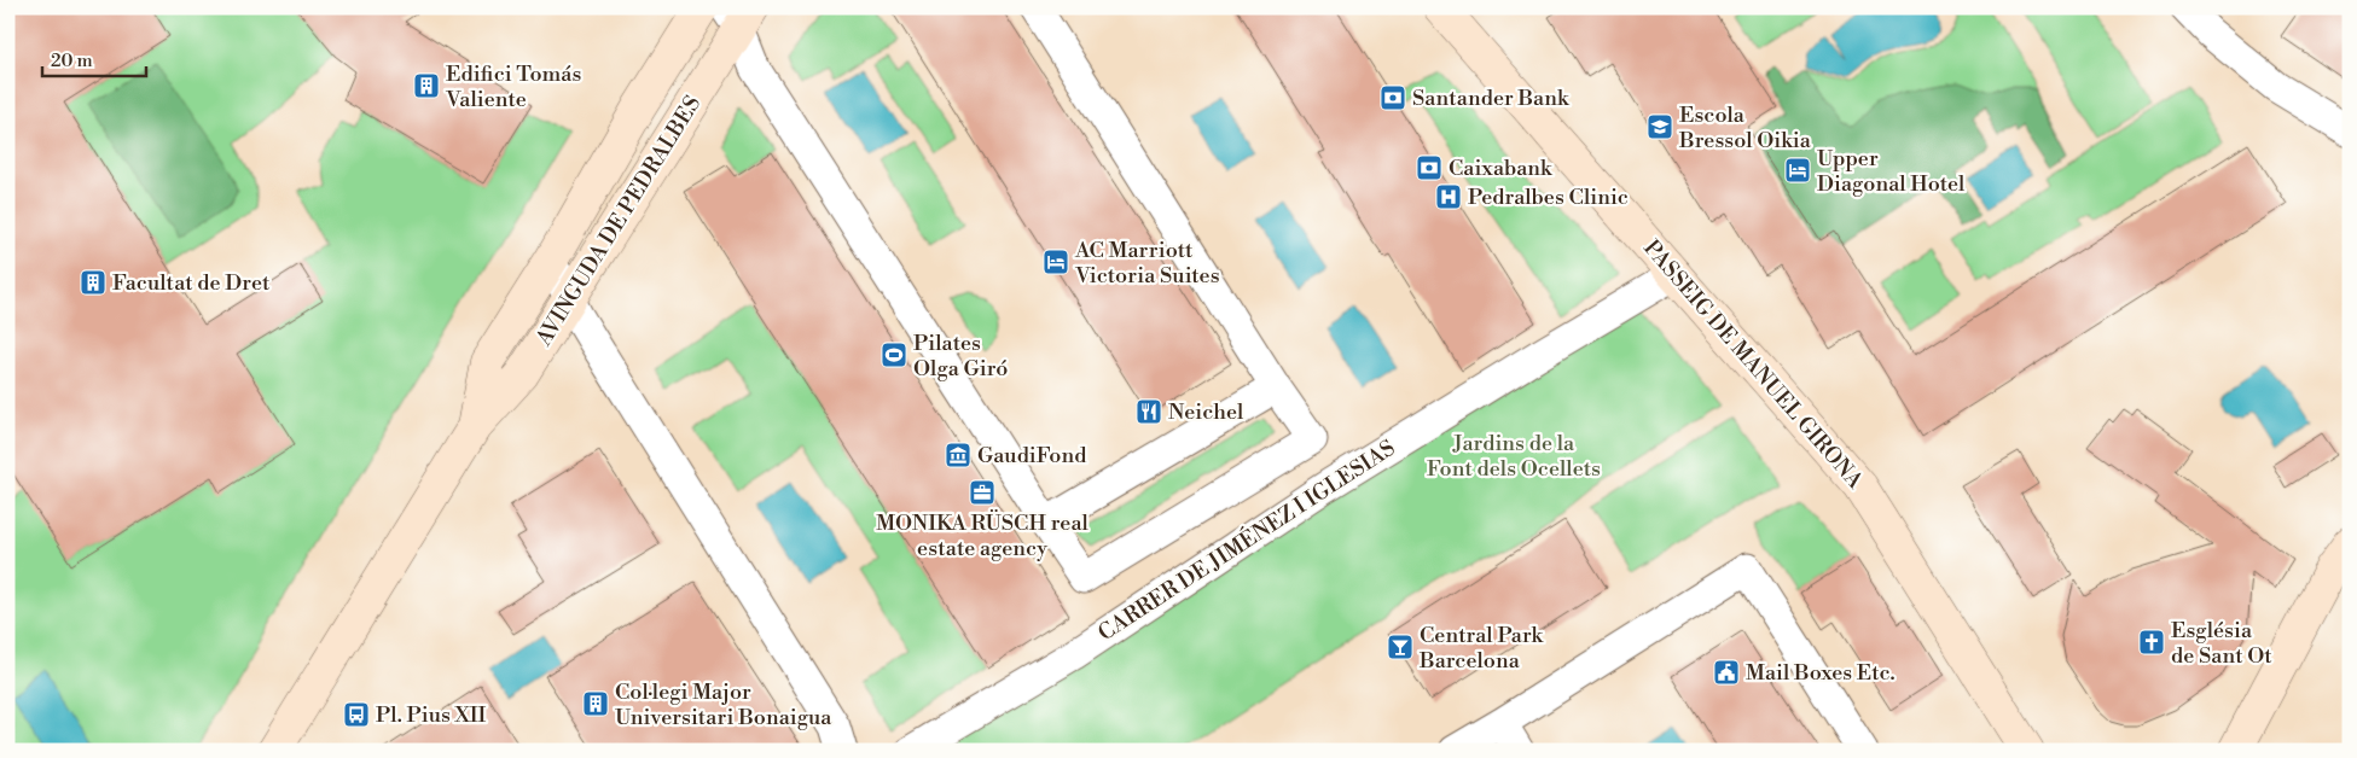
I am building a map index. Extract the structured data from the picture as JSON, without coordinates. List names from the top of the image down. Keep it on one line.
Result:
{"streets":{"street":["AVINGUDA DE PEDRALBES","PASSEIG DE MANUEL GIRONA","CARRER DE JIMÉNEZ I IGLESIAS"]},"crossings":[["PASSEIG DE MANUEL GIRONA","CARRER DE JIMÉNEZ I IGLESIAS"]],"parks":["Jardins de la Font dels Ocellets"],"places":{"building":["Edifici Tomás Valiente","Facultat de Dret","Col·legi Major Universitari Bonaigua"],"bank":["Santander Bank","Caixabank"],"school or university":["Escola Bressol Oikia"],"hotel":["Upper Diagonal Hotel","AC Marriott Victoria Suites"],"hospital":["Pedralbes Clinic"],"sports":["Pilates Olga Giró"],"restaurant":["Neichel"],"museum":["GaudiFond"],"office":["MONIKA RÜSCH real estate agency"],"church":["Església de Sant Ot"],"bar":["Central Park Barcelona"],"public building":["Mail Boxes Etc."],"bus stop":["Pl. Pius XII"]},"scale_bar":"20 m"}
